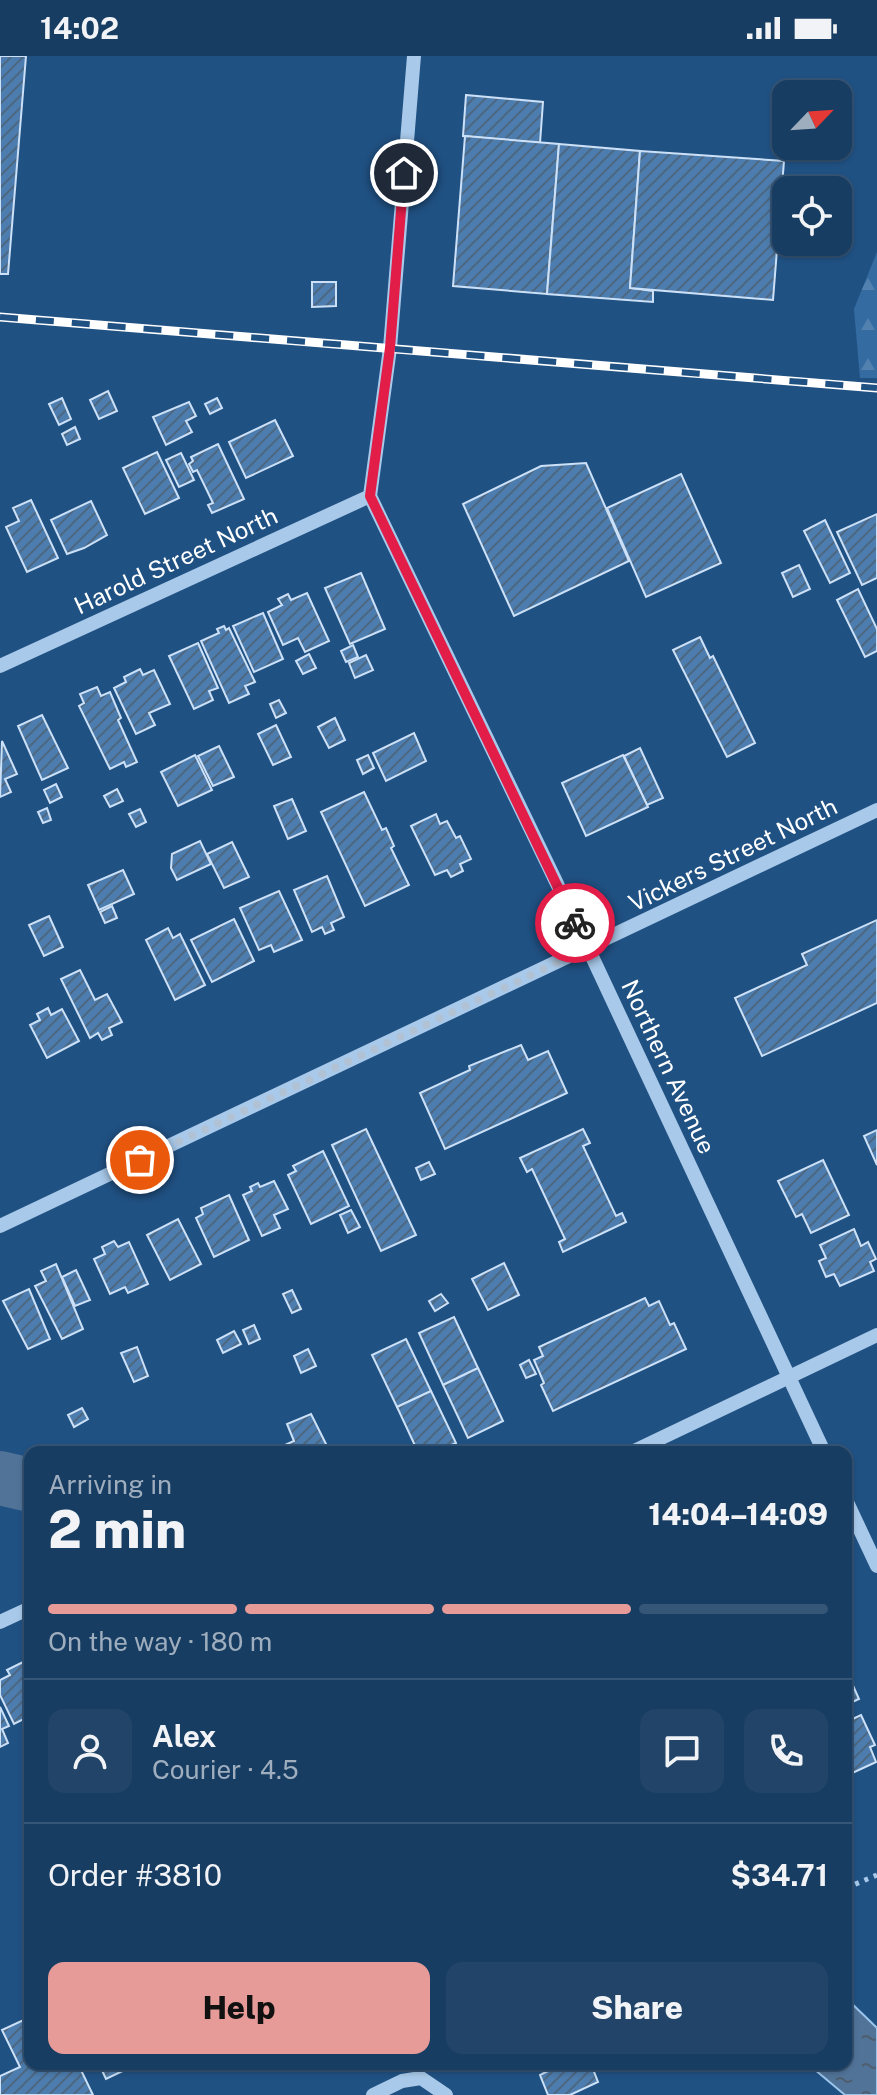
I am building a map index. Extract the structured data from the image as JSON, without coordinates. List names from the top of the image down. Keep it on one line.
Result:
{"streets":{"street":["Harold Street North","Vickers Street North","Northern Avenue"]},"crossings":[["Harold Street North","Northern Avenue"],["Vickers Street North","Northern Avenue"]],"north":"top right","page":{"status":"14:02","heading":["2 min","Arriving in","14:04–14:09"],"panel":["Alex","Courier · 4.5","Order #3810","$34.71"],"bar":"On the way · 180 m","buttons":["Help","Share"]}}
